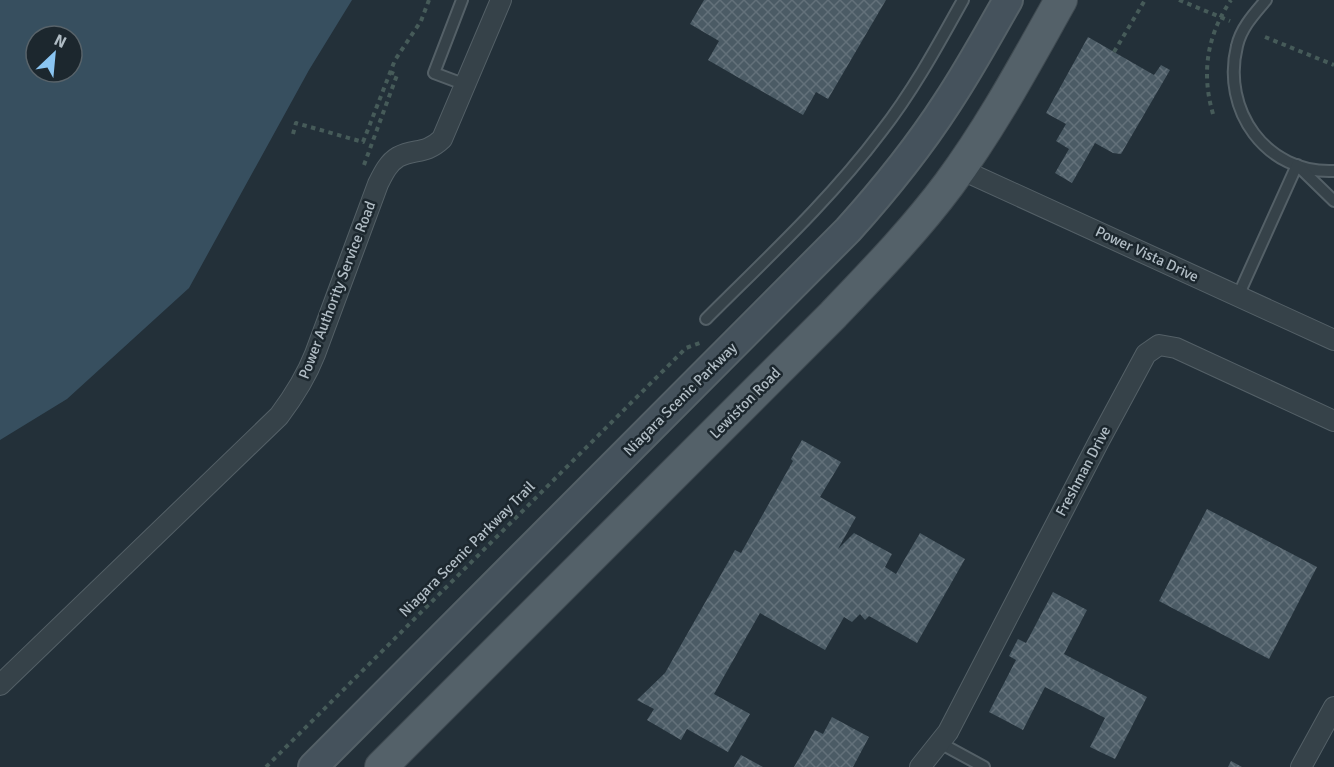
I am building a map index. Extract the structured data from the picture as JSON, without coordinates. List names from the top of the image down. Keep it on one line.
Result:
{"streets":{"main road":["Niagara Scenic Parkway","Lewiston Road"],"street":["Power Vista Drive","Power Authority Service Road","Freshman Drive"],"path":["Niagara Scenic Parkway Trail"]},"crossings":[["Power Vista Drive","Lewiston Road"]],"north":"top right"}
